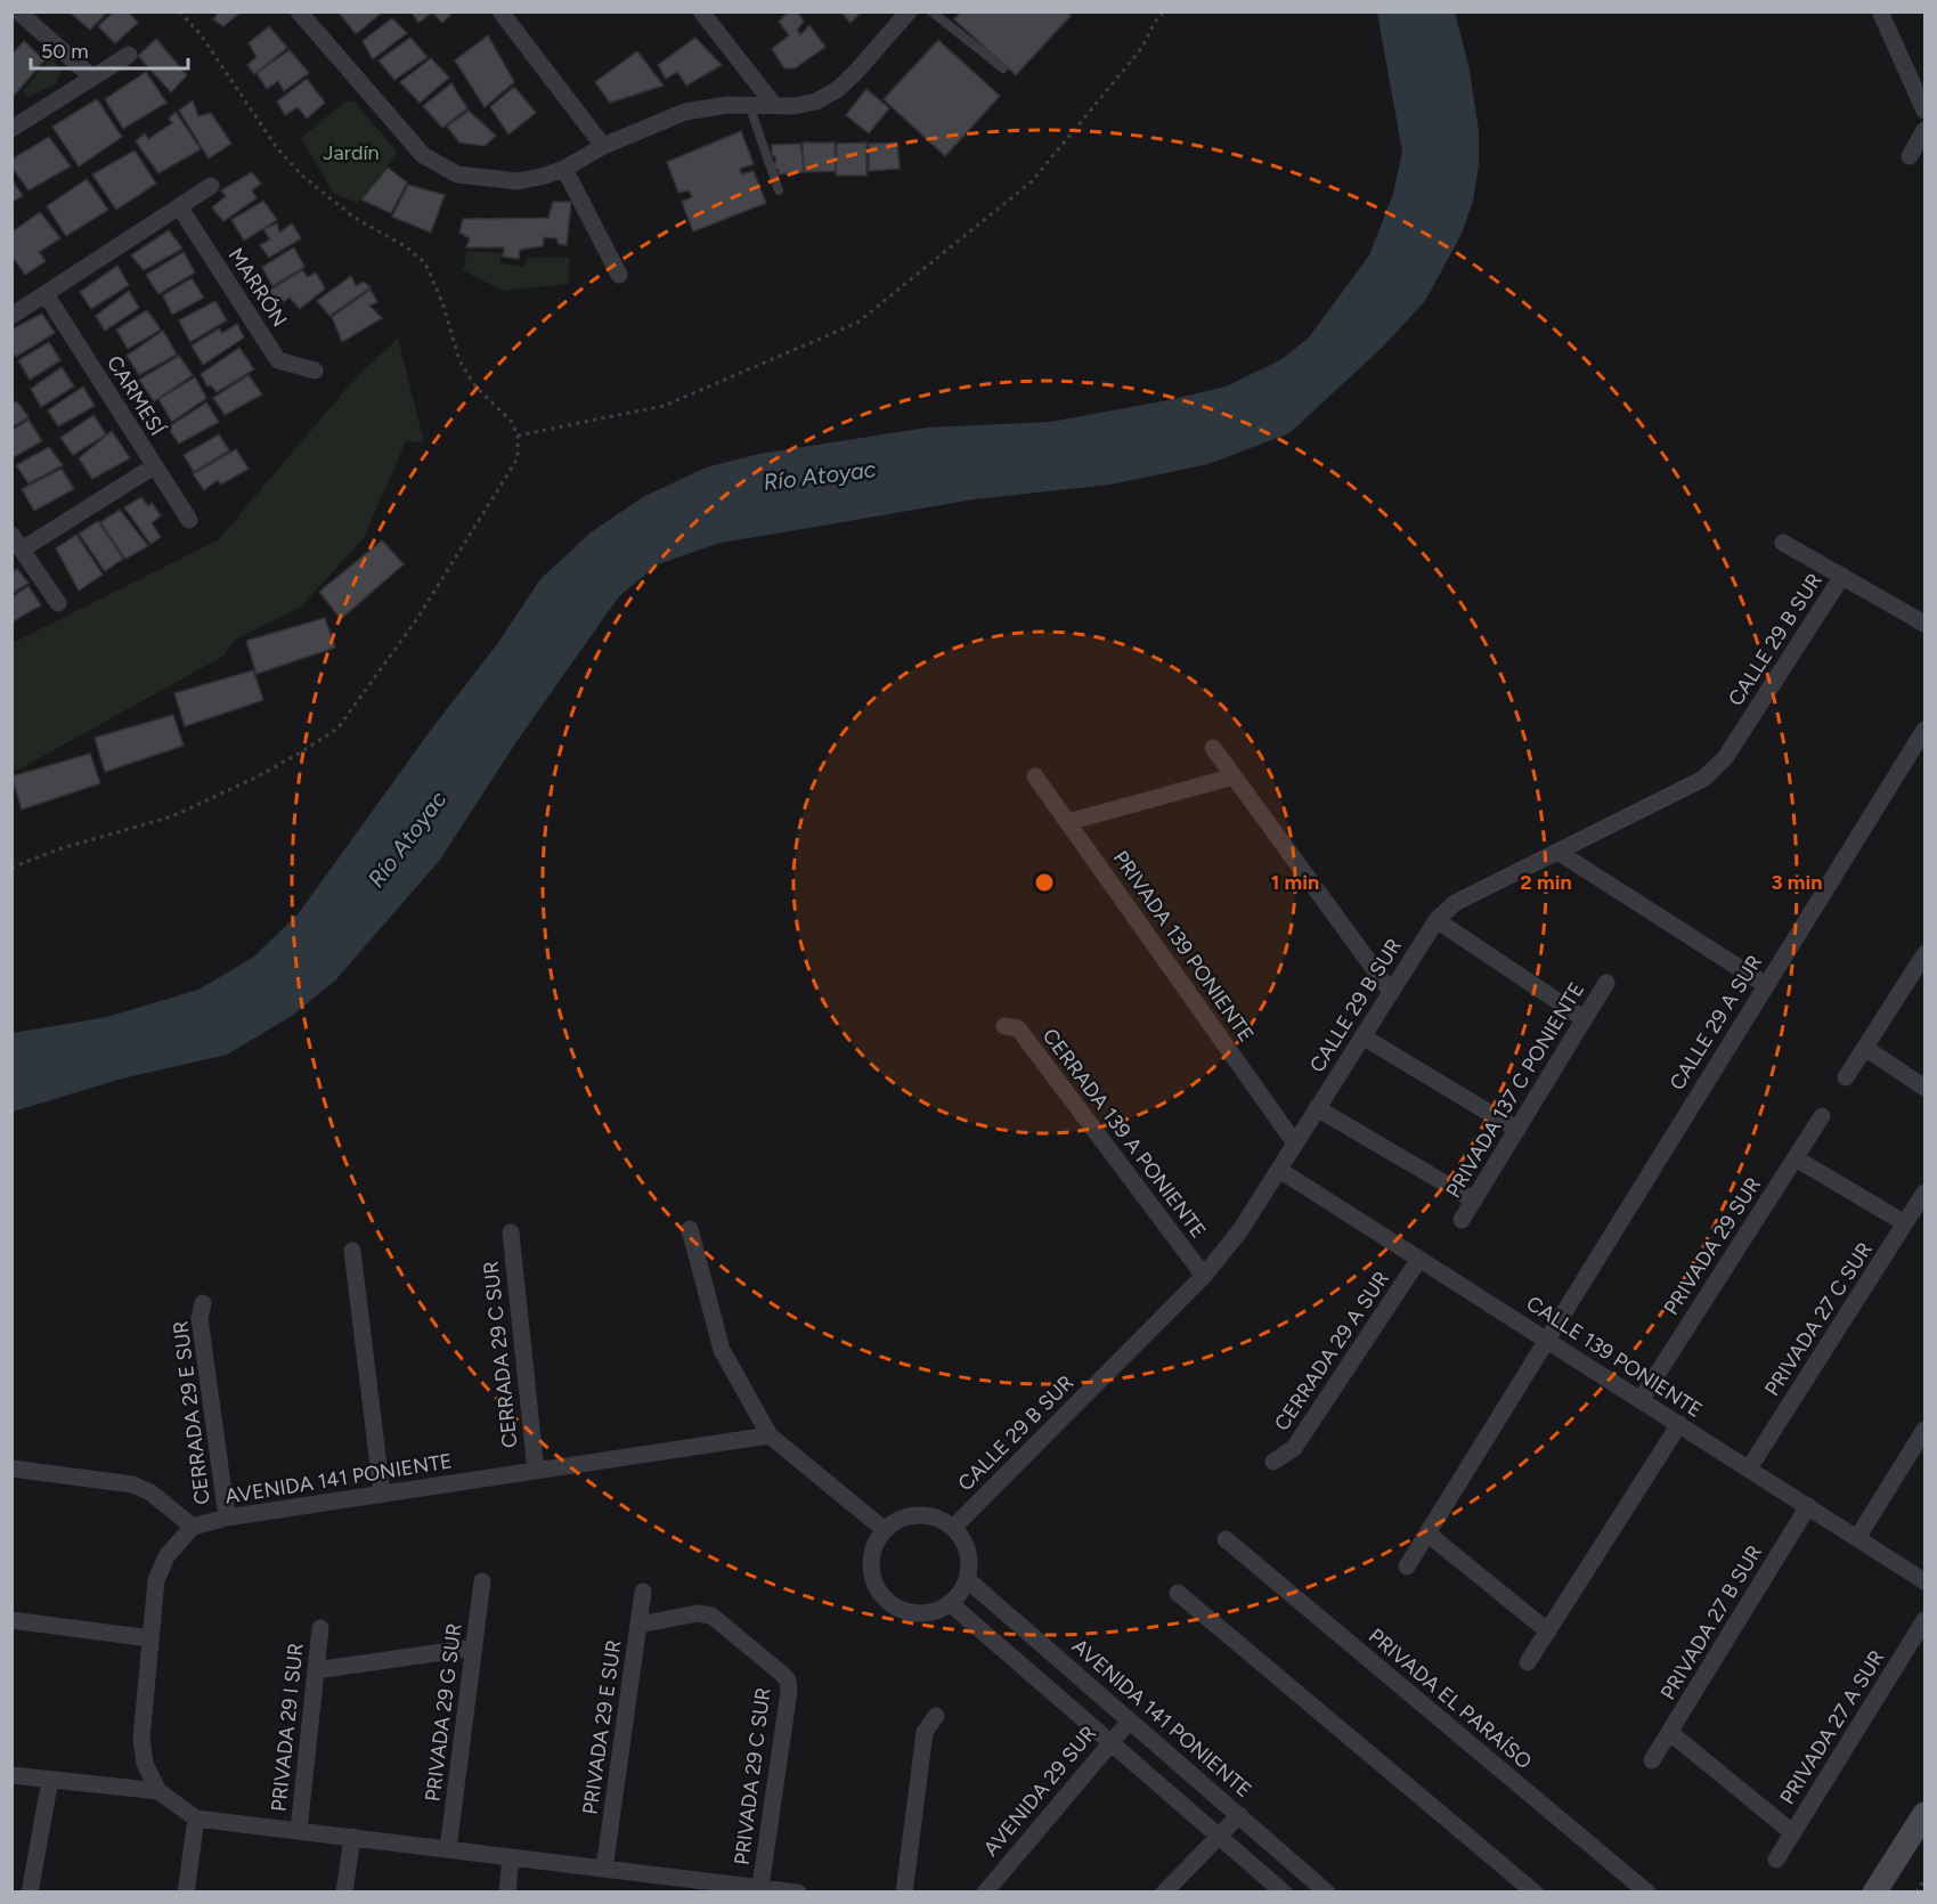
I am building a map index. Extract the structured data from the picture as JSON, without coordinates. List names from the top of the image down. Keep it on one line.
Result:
{"streets":{"street":["MARRÓN","CARMESÍ","CALLE 29 B SUR","PRIVADA 139 PONIENTE","CALLE 29 A SUR","PRIVADA 137 C PONIENTE","CERRADA 139 A PONIENTE","PRIVADA 29 SUR","PRIVADA 27 C SUR","CERRADA 29 A SUR","CERRADA 29 C SUR","CALLE 139 PONIENTE","CERRADA 29 E SUR","AVENIDA 141 PONIENTE","PRIVADA 27 B SUR","PRIVADA EL PARAÍSO","PRIVADA 29 G SUR","PRIVADA 29 I SUR","PRIVADA 29 E SUR","PRIVADA 27 A SUR","PRIVADA 29 C SUR","AVENIDA 29 SUR"]},"crossings":[["CALLE 29 B SUR","PRIVADA 139 PONIENTE"],["CALLE 29 B SUR","CERRADA 139 A PONIENTE"],["CALLE 29 B SUR","CALLE 139 PONIENTE"],["CALLE 29 B SUR","AVENIDA 141 PONIENTE"],["CALLE 29 A SUR","CALLE 139 PONIENTE"],["PRIVADA 29 SUR","CALLE 139 PONIENTE"],["PRIVADA 27 C SUR","CALLE 139 PONIENTE"],["CERRADA 29 A SUR","CALLE 139 PONIENTE"],["CERRADA 29 C SUR","AVENIDA 141 PONIENTE"],["CALLE 139 PONIENTE","PRIVADA 27 B SUR"],["CERRADA 29 E SUR","AVENIDA 141 PONIENTE"],["AVENIDA 141 PONIENTE","AVENIDA 29 SUR"],["PRIVADA 29 E SUR","PRIVADA 29 C SUR"]],"water":["Río Atoyac"],"parks":["Jardín"],"scale_bar":"50 m","rings":["1 min","2 min","3 min"]}
